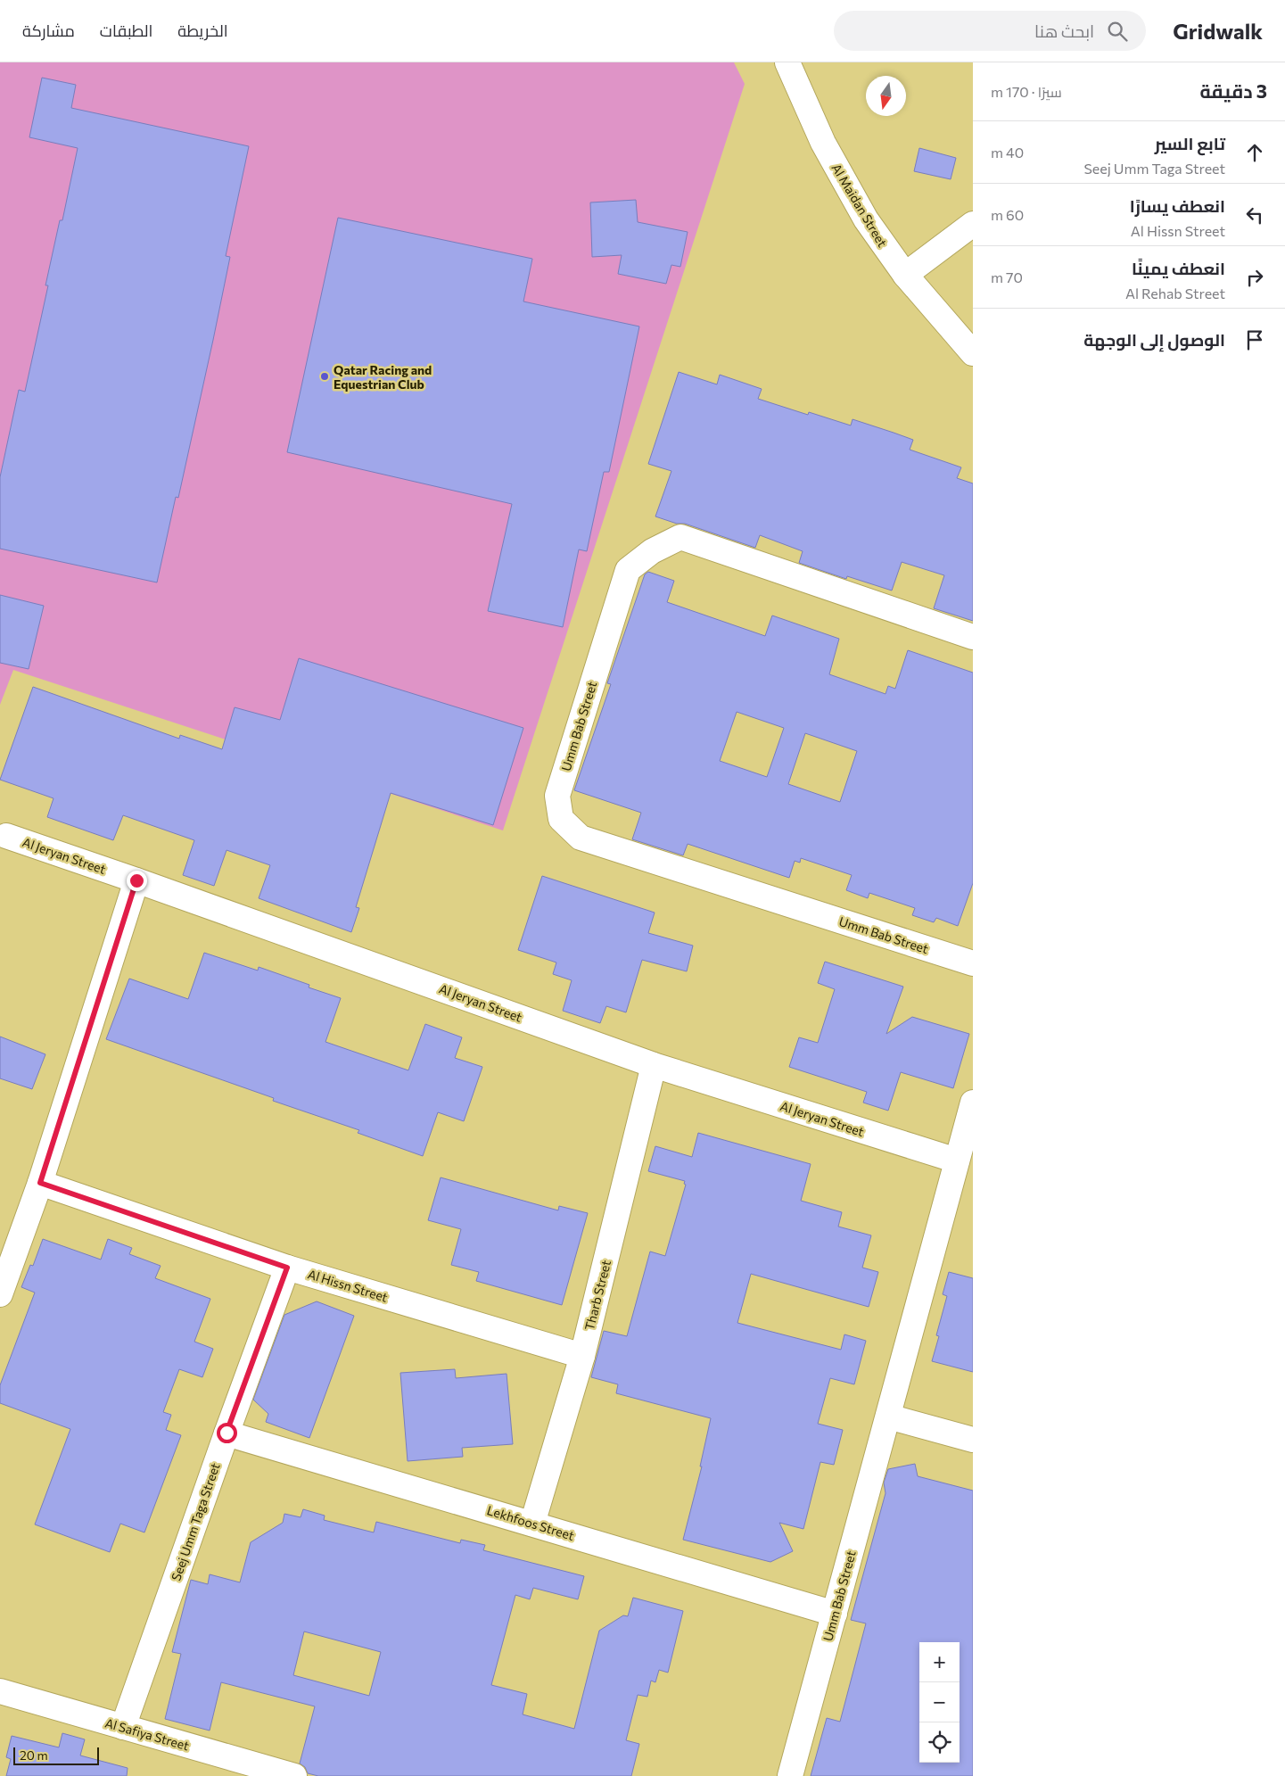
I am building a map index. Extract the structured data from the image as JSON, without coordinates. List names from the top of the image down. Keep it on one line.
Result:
{"streets":{"street":["Al Maidan Street","Umm Bab Street","Al Jeryan Street","Al Hissn Street","Tharb Street","Seej Umm Taga Street","Lekhfoos Street","Al Safiya Street"]},"crossings":[["Umm Bab Street","Al Jeryan Street"],["Umm Bab Street","Lekhfoos Street"],["Al Jeryan Street","Tharb Street"],["Al Hissn Street","Tharb Street"],["Al Hissn Street","Seej Umm Taga Street"],["Tharb Street","Lekhfoos Street"],["Seej Umm Taga Street","Lekhfoos Street"],["Seej Umm Taga Street","Al Safiya Street"]],"places":["Qatar Racing and Equestrian Club"],"scale_bar":"20 m","north":"bottom","page":{"header":"Gridwalk","search":"ابحث هنا","nav":["الخريطة","الطبقات","مشاركة"],"heading":["3 دقيقة","سيرًا · 170 m"],"list":[["تابع السير","Seej Umm Taga Street","40 m"],["انعطف يسارًا","Al Hissn Street","60 m"],["انعطف يمينًا","Al Rehab Street","70 m"],"الوصول إلى الوجهة"],"map_buttons":["+","−"],"scale":"20 m"}}
